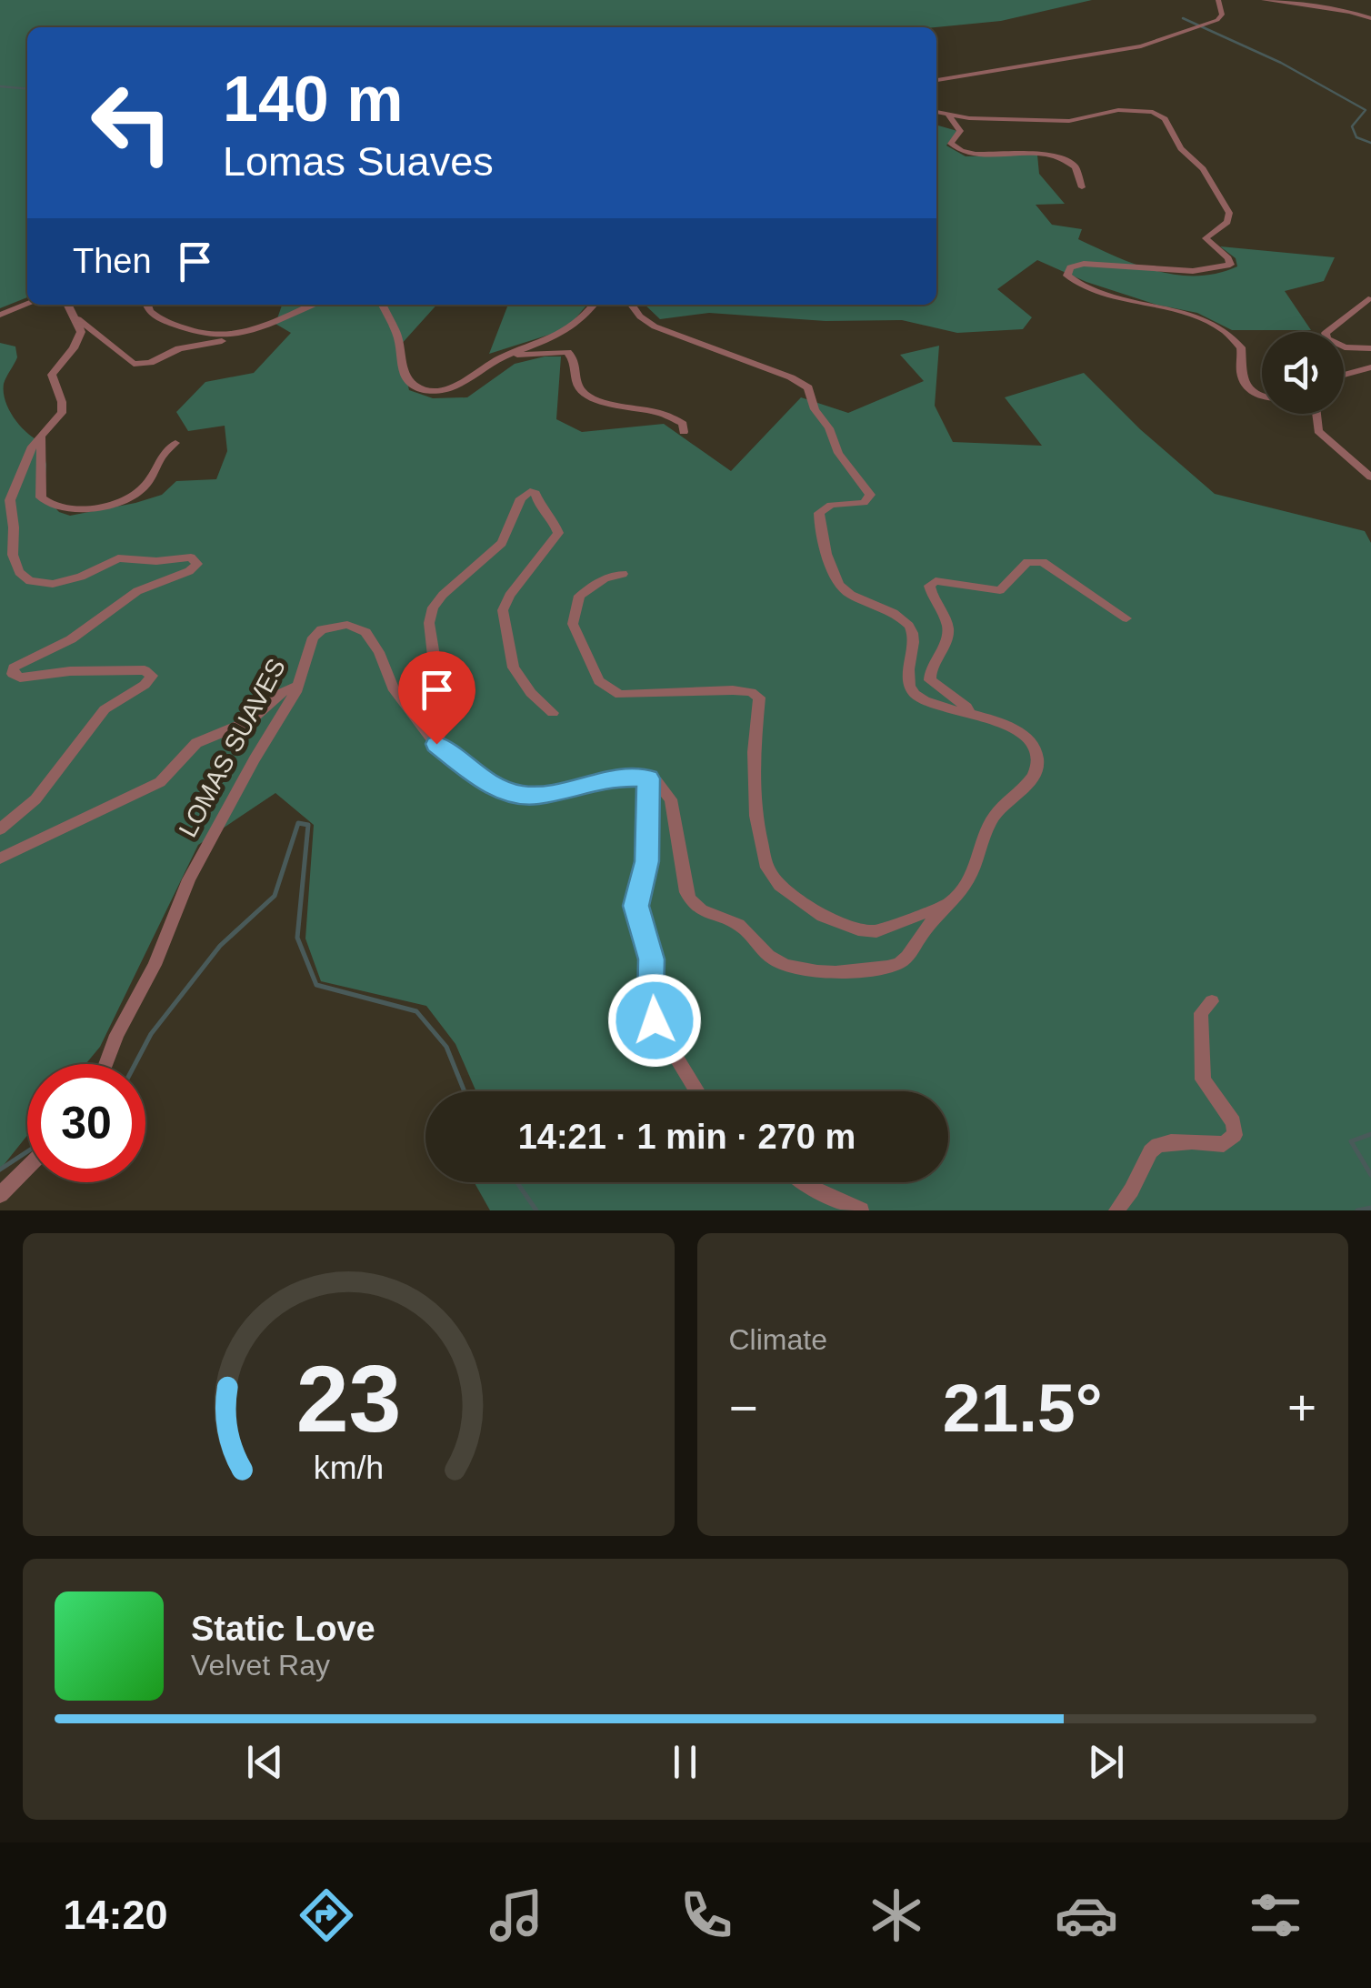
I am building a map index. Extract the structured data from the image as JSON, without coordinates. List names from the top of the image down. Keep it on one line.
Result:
{"streets":{"street":["LOMAS SUAVES"]},"page":{"turn":["140 m","Lomas Suaves"],"then":"Then","limit":"30","trip":"14:21 · 1 min · 270 m","tile":"Climate","heat":["−","21.5°","+"],"song":["Static Love","Velvet Ray"],"tabs":"14:20","gauge":["23","km/h"]}}
